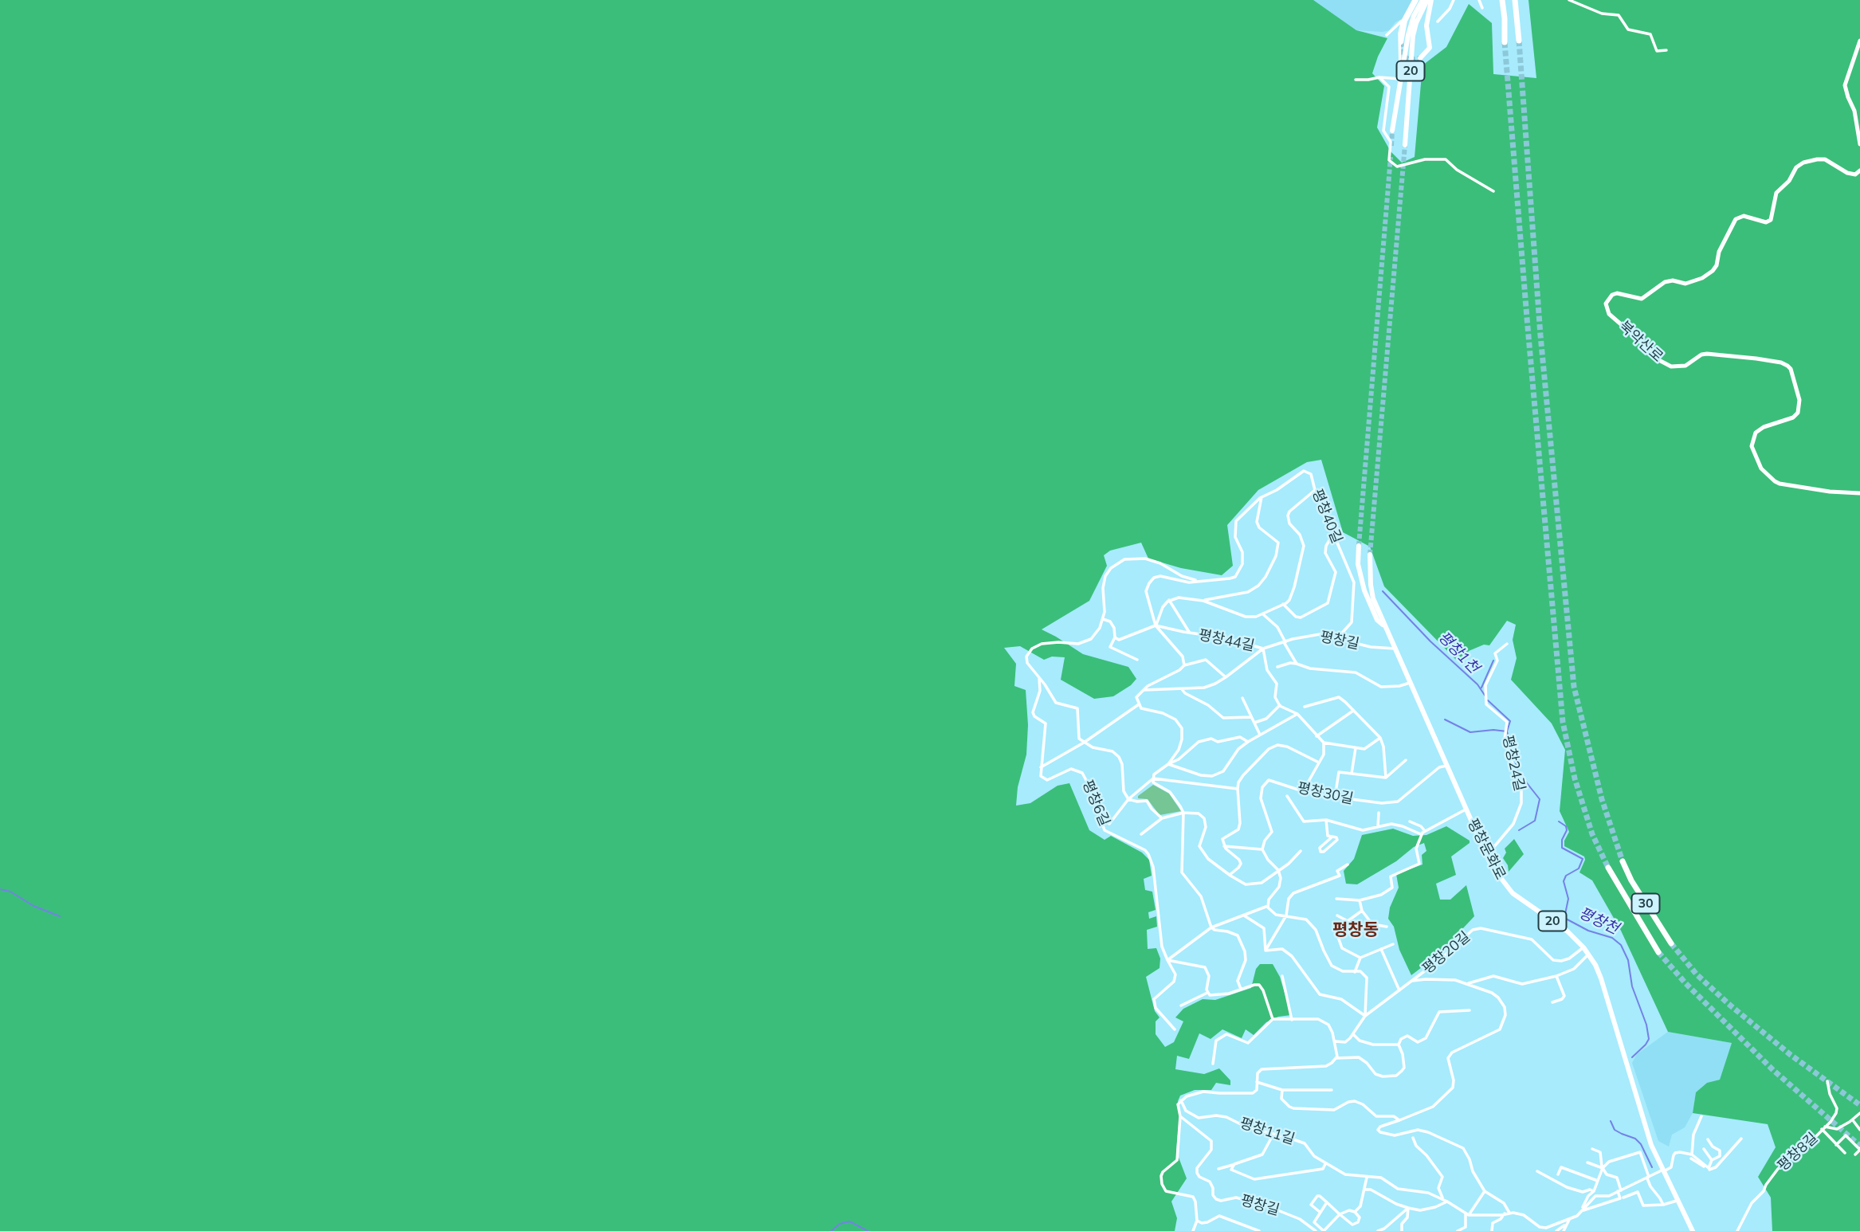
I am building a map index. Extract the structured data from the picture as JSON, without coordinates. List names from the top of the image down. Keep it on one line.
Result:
{"streets":{"highway":["30"],"main road":["20","평창문화로"],"street":["북악산로","평창40길","평창44길","평창길","평창24길","평창30길","평창6길","평창20길","평창11길","평창8길"]},"crossings":[["평창40길","평창44길"],["평창40길","평창길"],["평창44길","평창길"],["평창길","평창문화로"],["평창24길","평창문화로"],["평창30길","평창문화로"],["평창문화로","평창20길"]],"districts":["평창동"],"water":["평창1천","평창천"]}
